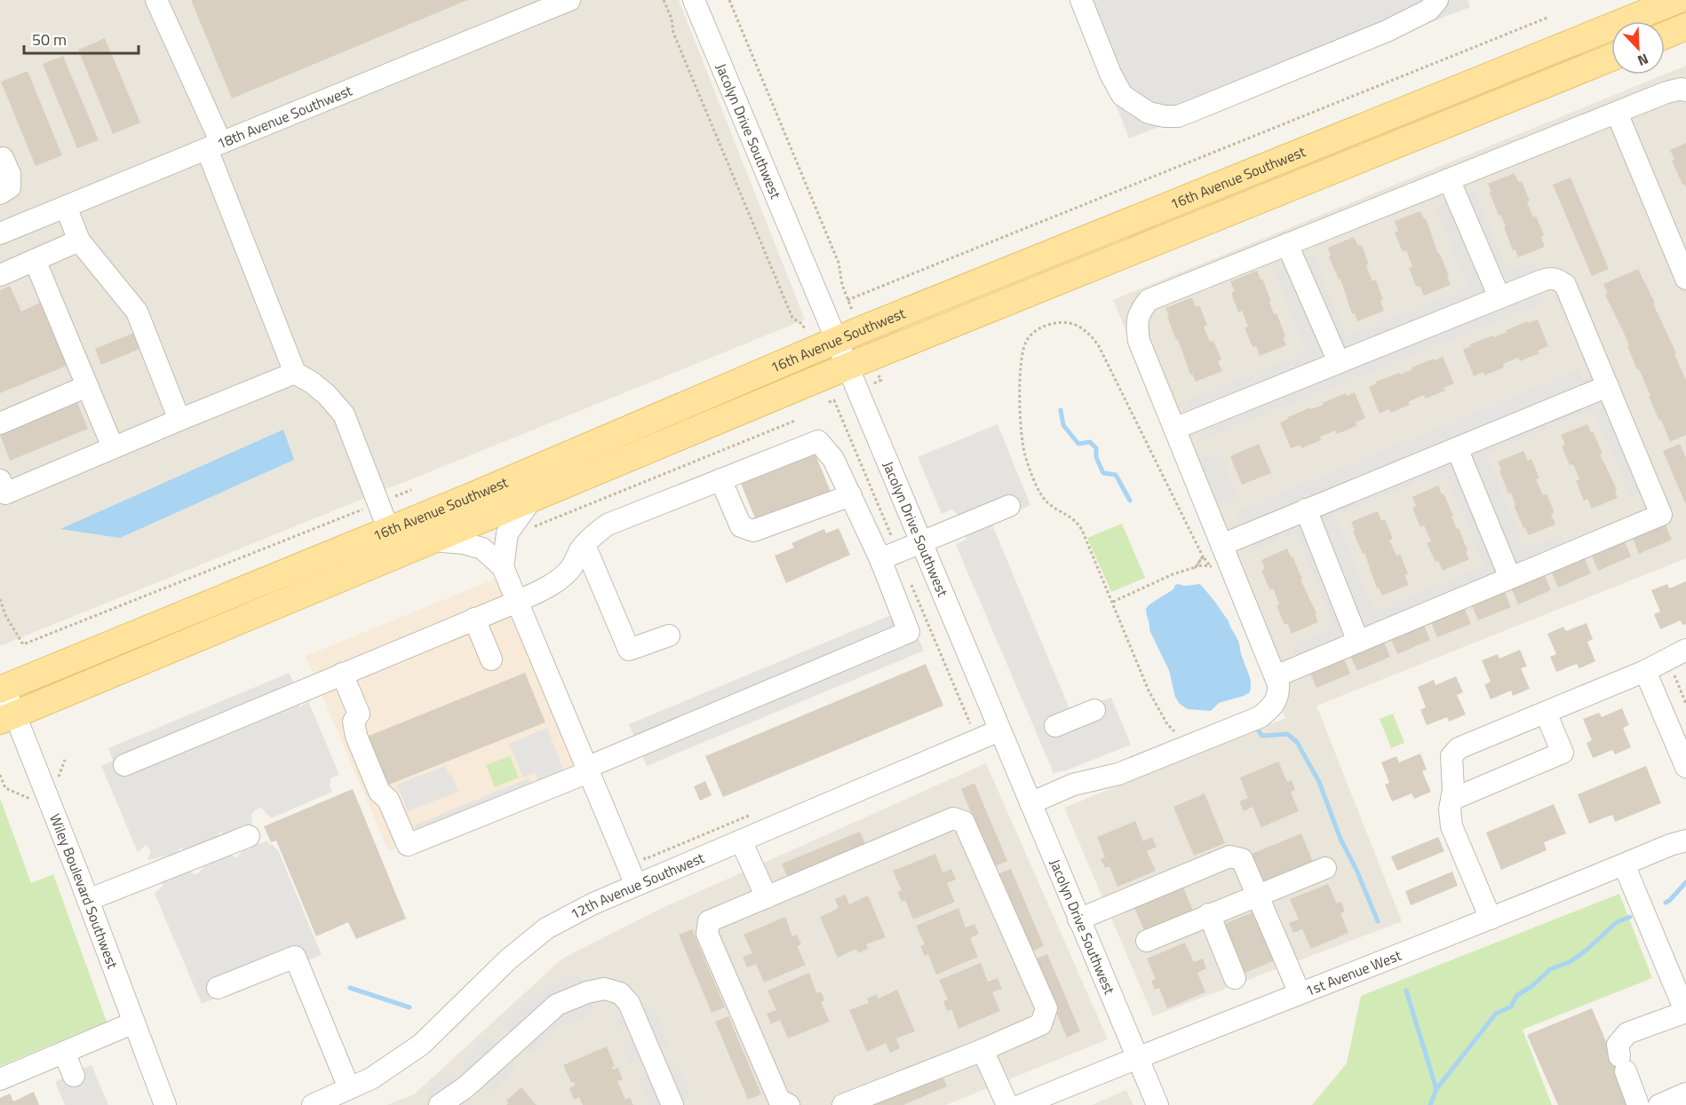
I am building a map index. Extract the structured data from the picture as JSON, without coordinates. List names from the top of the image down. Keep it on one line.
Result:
{"streets":{"main road":["16th Avenue Southwest"],"street":["18th Avenue Southwest","Jacolyn Drive Southwest","12th Avenue Southwest","Wiley Boulevard Southwest","1st Avenue West"]},"crossings":[["Jacolyn Drive Southwest","16th Avenue Southwest"],["Jacolyn Drive Southwest","12th Avenue Southwest"],["Jacolyn Drive Southwest","1st Avenue West"],["16th Avenue Southwest","Wiley Boulevard Southwest"]],"scale_bar":"50 m","north":"bottom right"}
